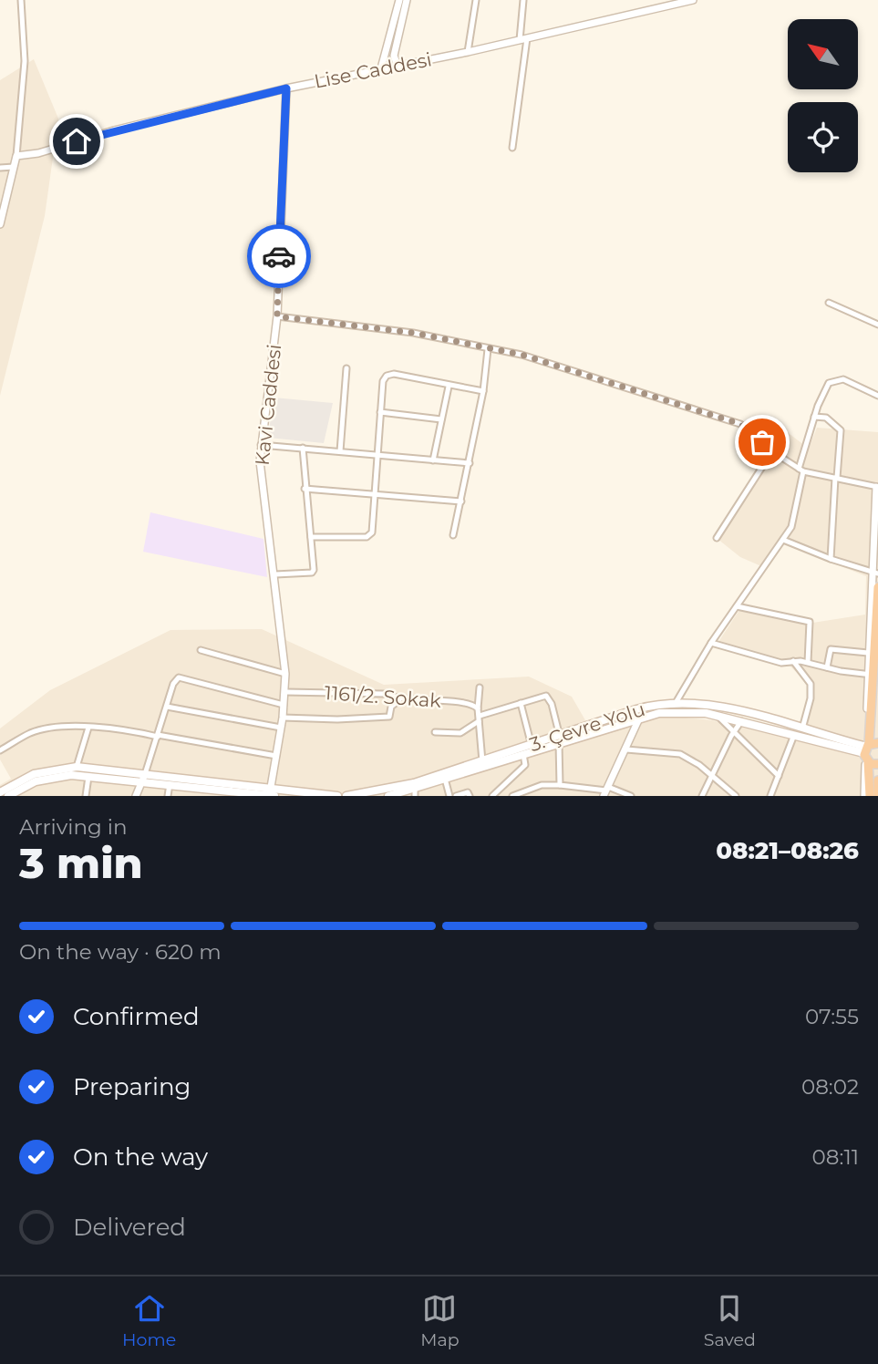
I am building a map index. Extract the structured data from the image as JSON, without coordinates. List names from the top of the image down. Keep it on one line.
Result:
{"streets":{"main road":["3. Çevre Yolu"],"street":["Lise Caddesi","Kavi Caddesi","1161/2. Sokak"]},"crossings":[["Lise Caddesi","Kavi Caddesi"],["Kavi Caddesi","1161/2. Sokak"]],"north":"top left","page":{"heading":["3 min","Arriving in","08:21–08:26"],"bar":"On the way · 620 m","list":[["Confirmed","07:55"],["Preparing","08:02"],["On the way","08:11"],"Delivered"],"tabs":["Home","Map","Saved"]}}
